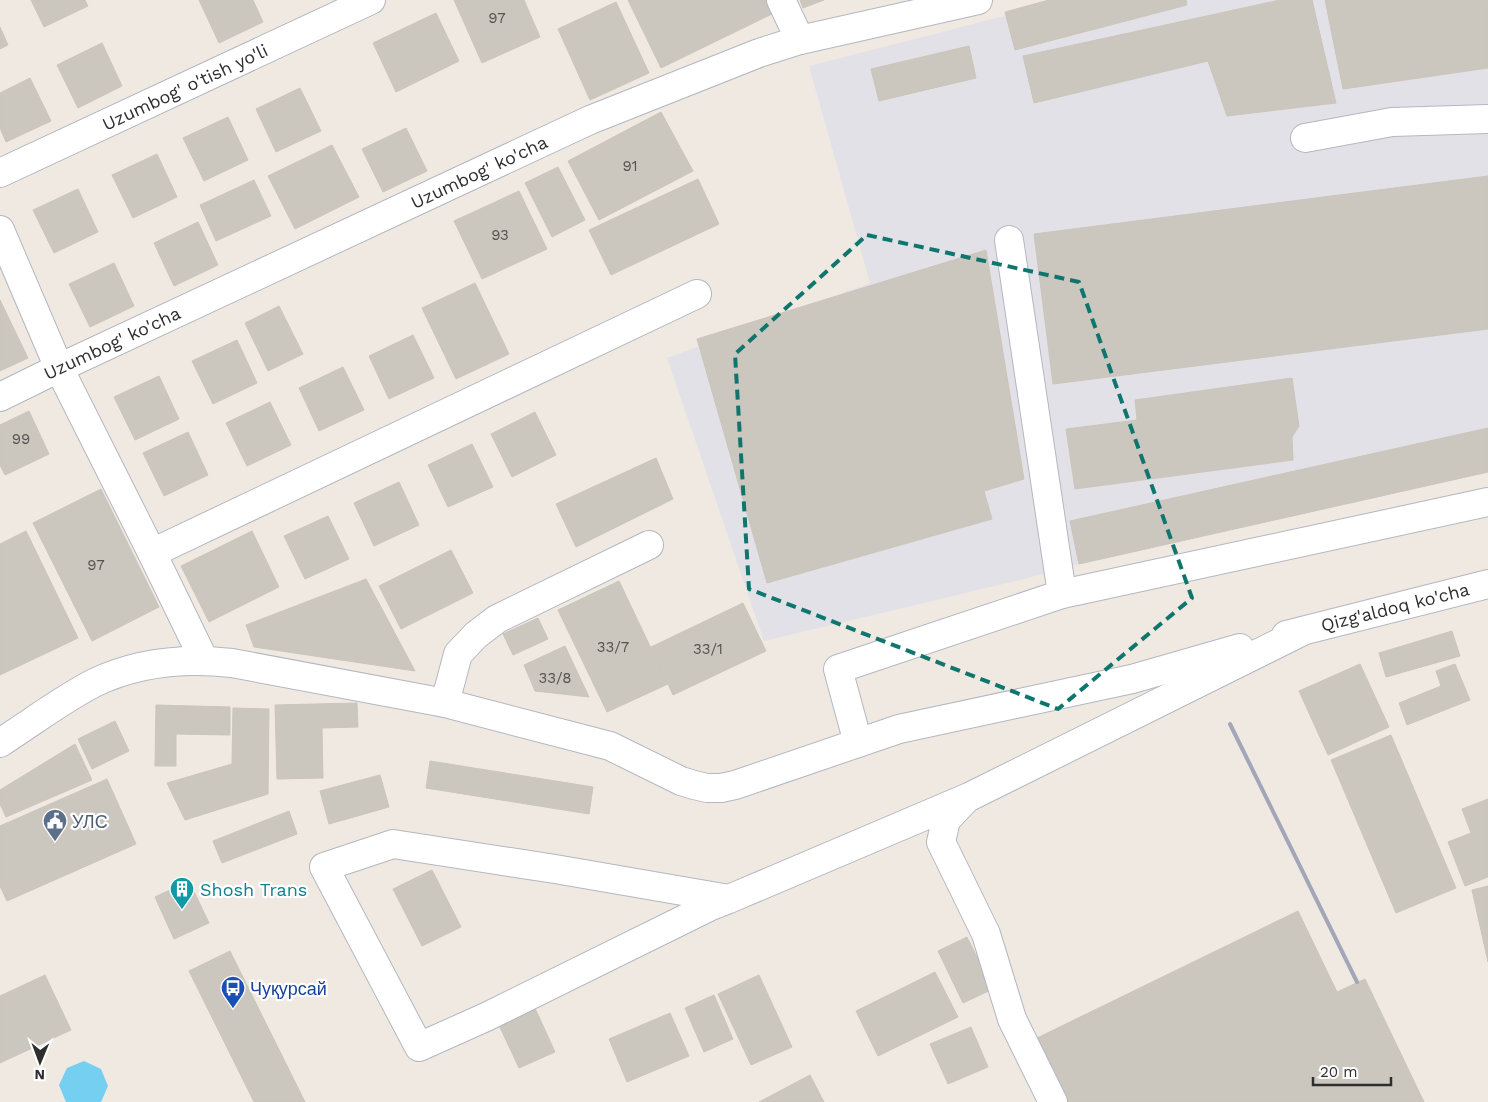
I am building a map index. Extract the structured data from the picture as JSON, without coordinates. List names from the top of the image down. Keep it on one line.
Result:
{"streets":{"street":["Uzumbog' o'tish yo'li","Uzumbog' ko'cha","Qizg'aldoq ko'cha"]},"places":{"public building":["УЛС"],"building":["Shosh Trans"],"bus stop":["Чуқурсай"]},"house_numbers":["97","91","93","99","97","33/7","33/1","33/8"],"scale_bar":"20 m","north":"bottom"}
